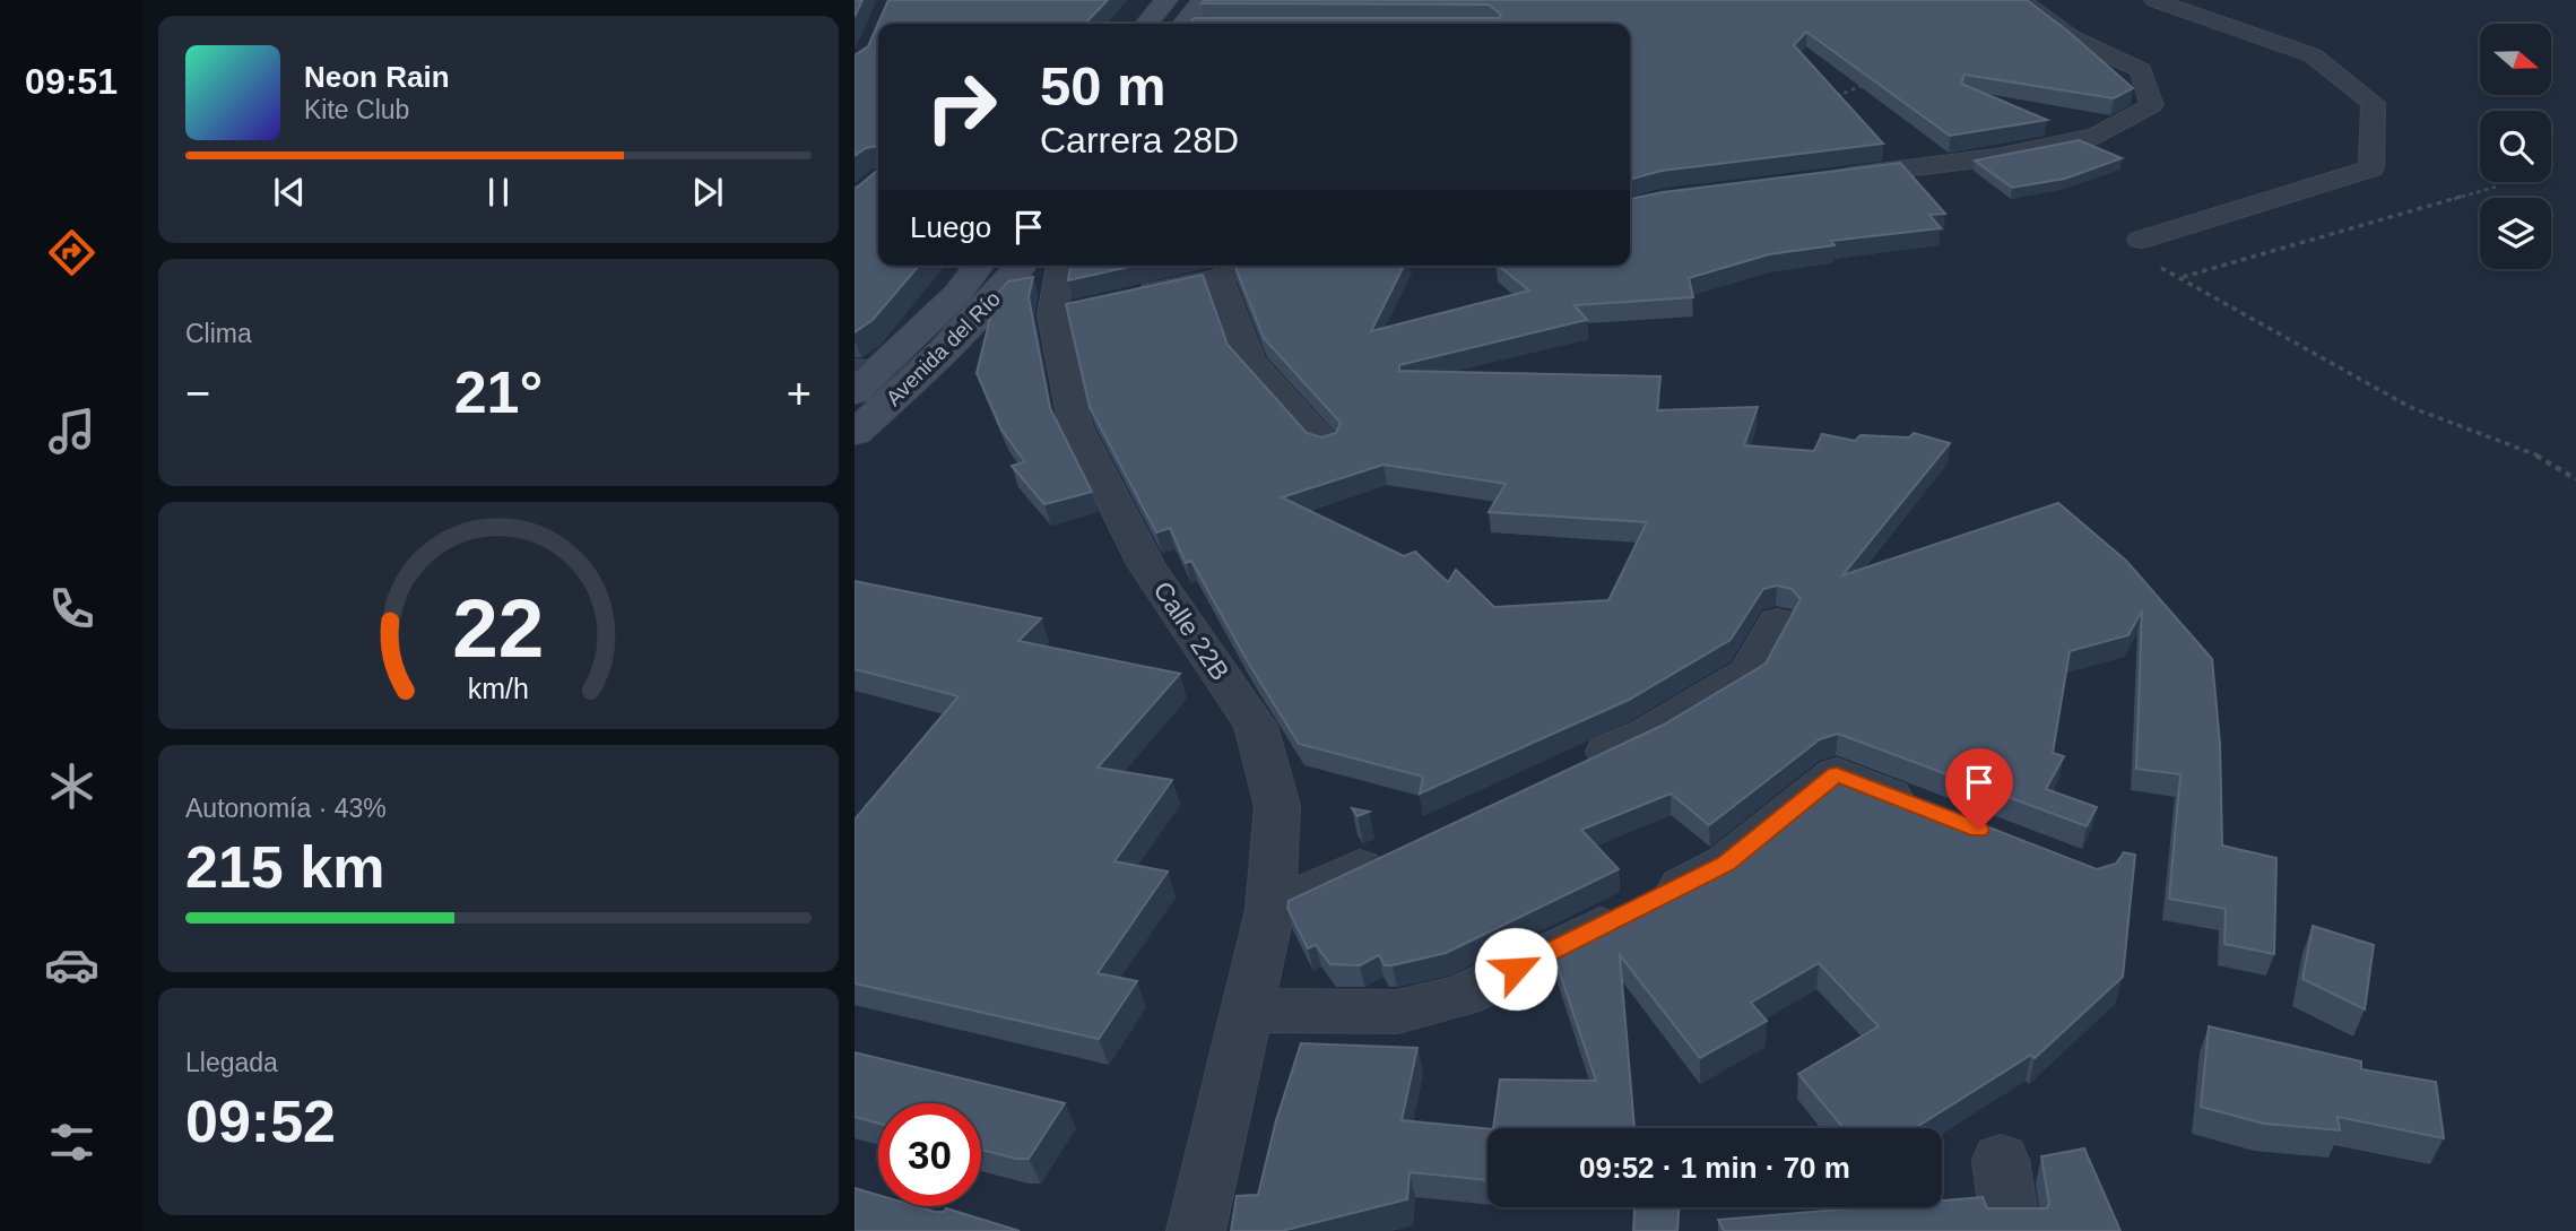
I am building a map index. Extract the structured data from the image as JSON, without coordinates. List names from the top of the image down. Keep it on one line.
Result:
{"streets":{"main road":["Avenida del Río"],"street":["Calle 22B"]},"north":"right","page":{"tabs":"09:51","turn":["50 m","Carrera 28D"],"song":["Neon Rain","Kite Club"],"then":"Luego","tile":["Clima",["Autonomía · 43%","215 km"],["Llegada","09:52"]],"heat":["−","21°","+"],"limit":"30","trip":"09:52 · 1 min · 70 m","gauge":["22","km/h"]}}
